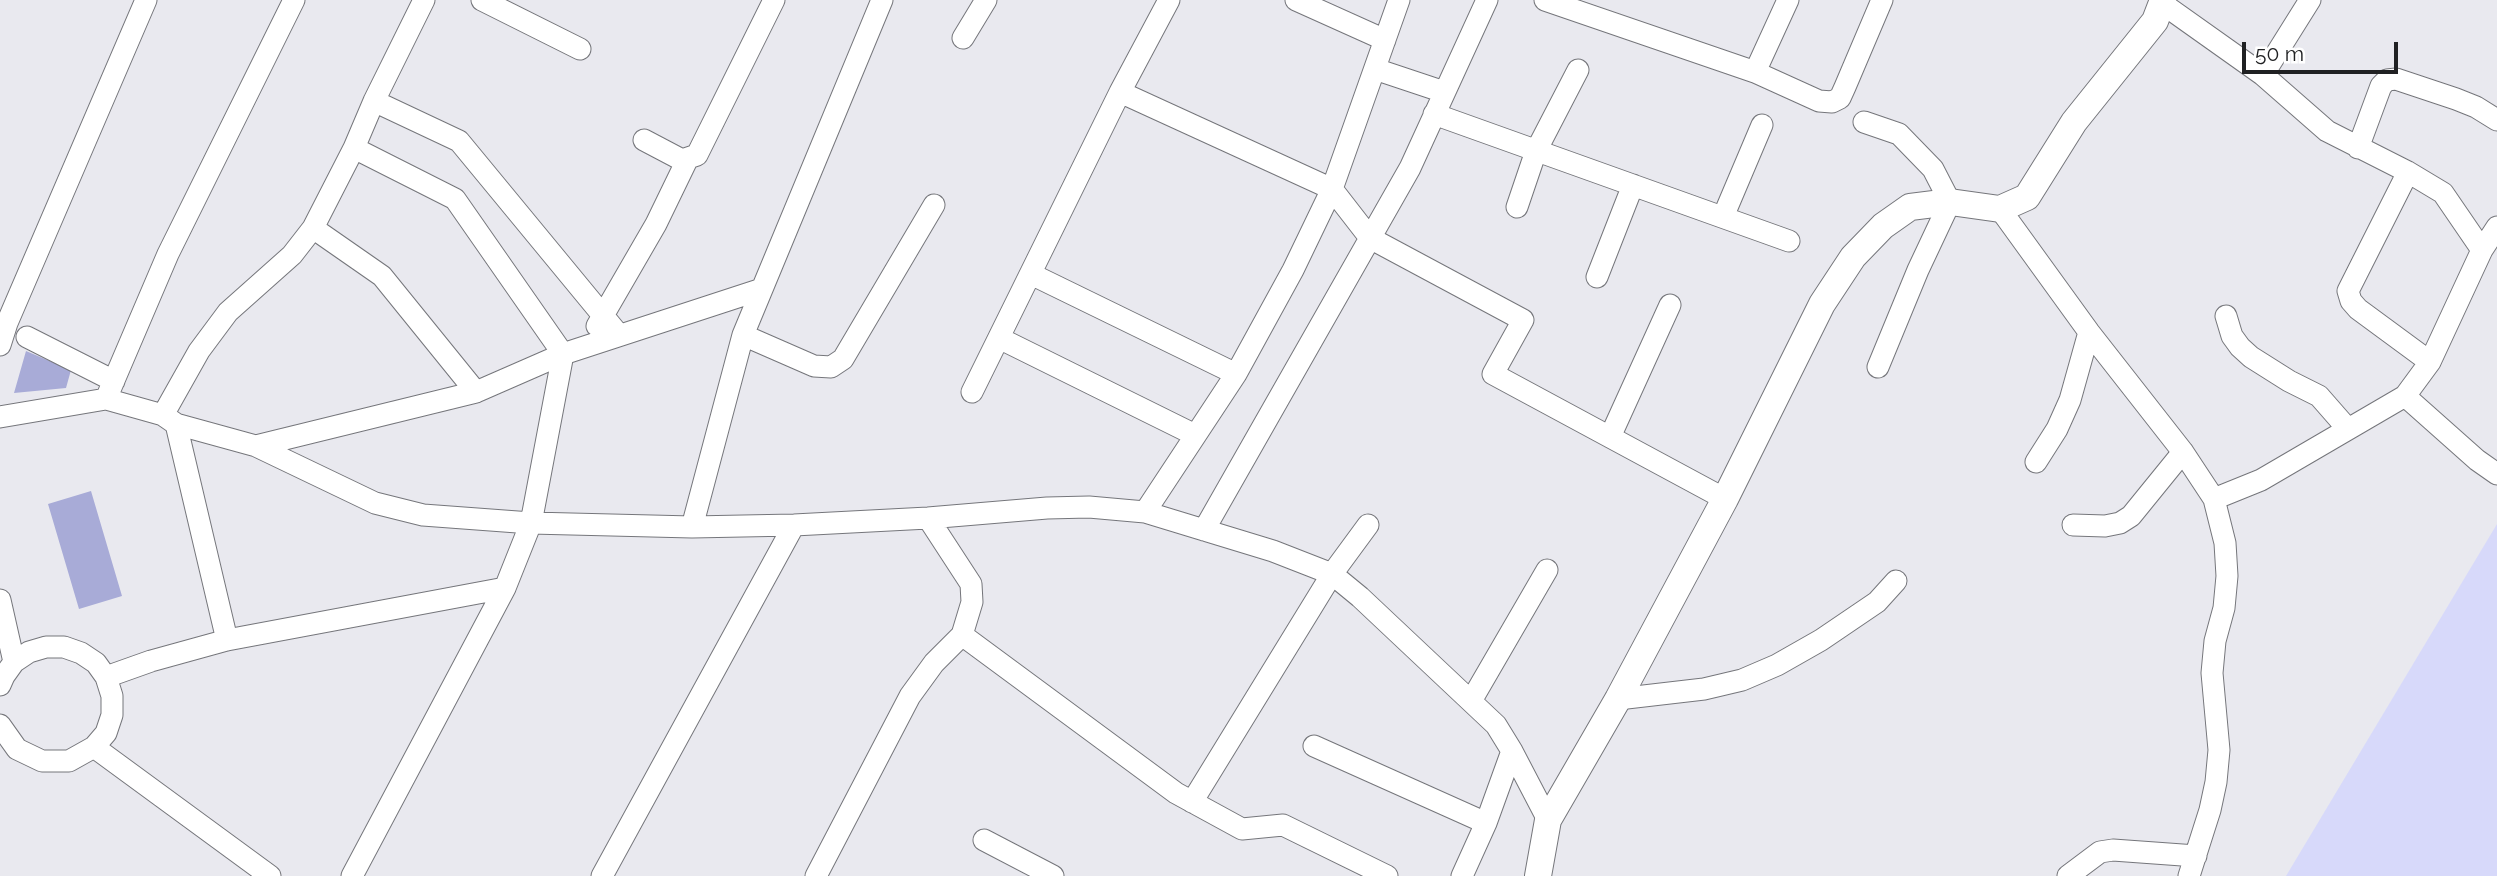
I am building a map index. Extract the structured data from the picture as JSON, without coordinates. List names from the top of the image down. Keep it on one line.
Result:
{"scale_bar":"50 m"}
